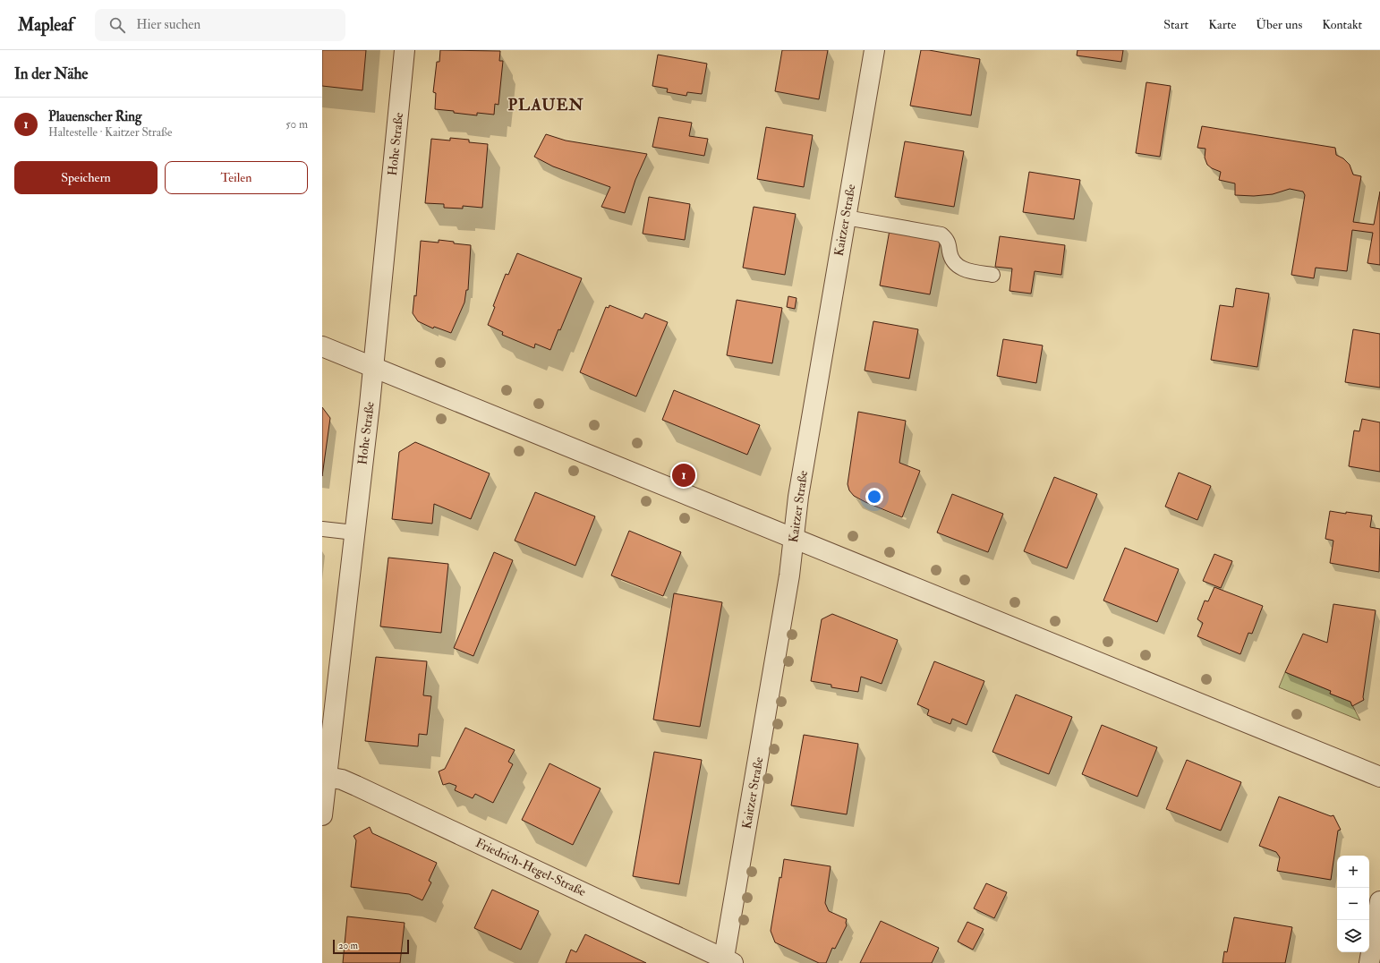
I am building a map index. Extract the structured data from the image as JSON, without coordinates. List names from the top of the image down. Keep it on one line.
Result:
{"streets":{"street":["Hohe Straße","Kaitzer Straße","Friedrich-Hegel-Straße"]},"crossings":[["Hohe Straße","Friedrich-Hegel-Straße"],["Kaitzer Straße","Friedrich-Hegel-Straße"]],"districts":["PLAUEN"],"scale_bar":"20 m","page":{"header":"Mapleaf","search":"Hier suchen","nav":["Start","Karte","Über uns","Kontakt"],"heading":"In der Nähe","list":[{"mark":"1","name":"Plauenscher Ring","note":"Haltestelle · Kaitzer Straße","value":"50 m"}],"buttons":["Speichern","Teilen"],"pins":"1","map_buttons":["+","−"],"scale":"20 m"}}
